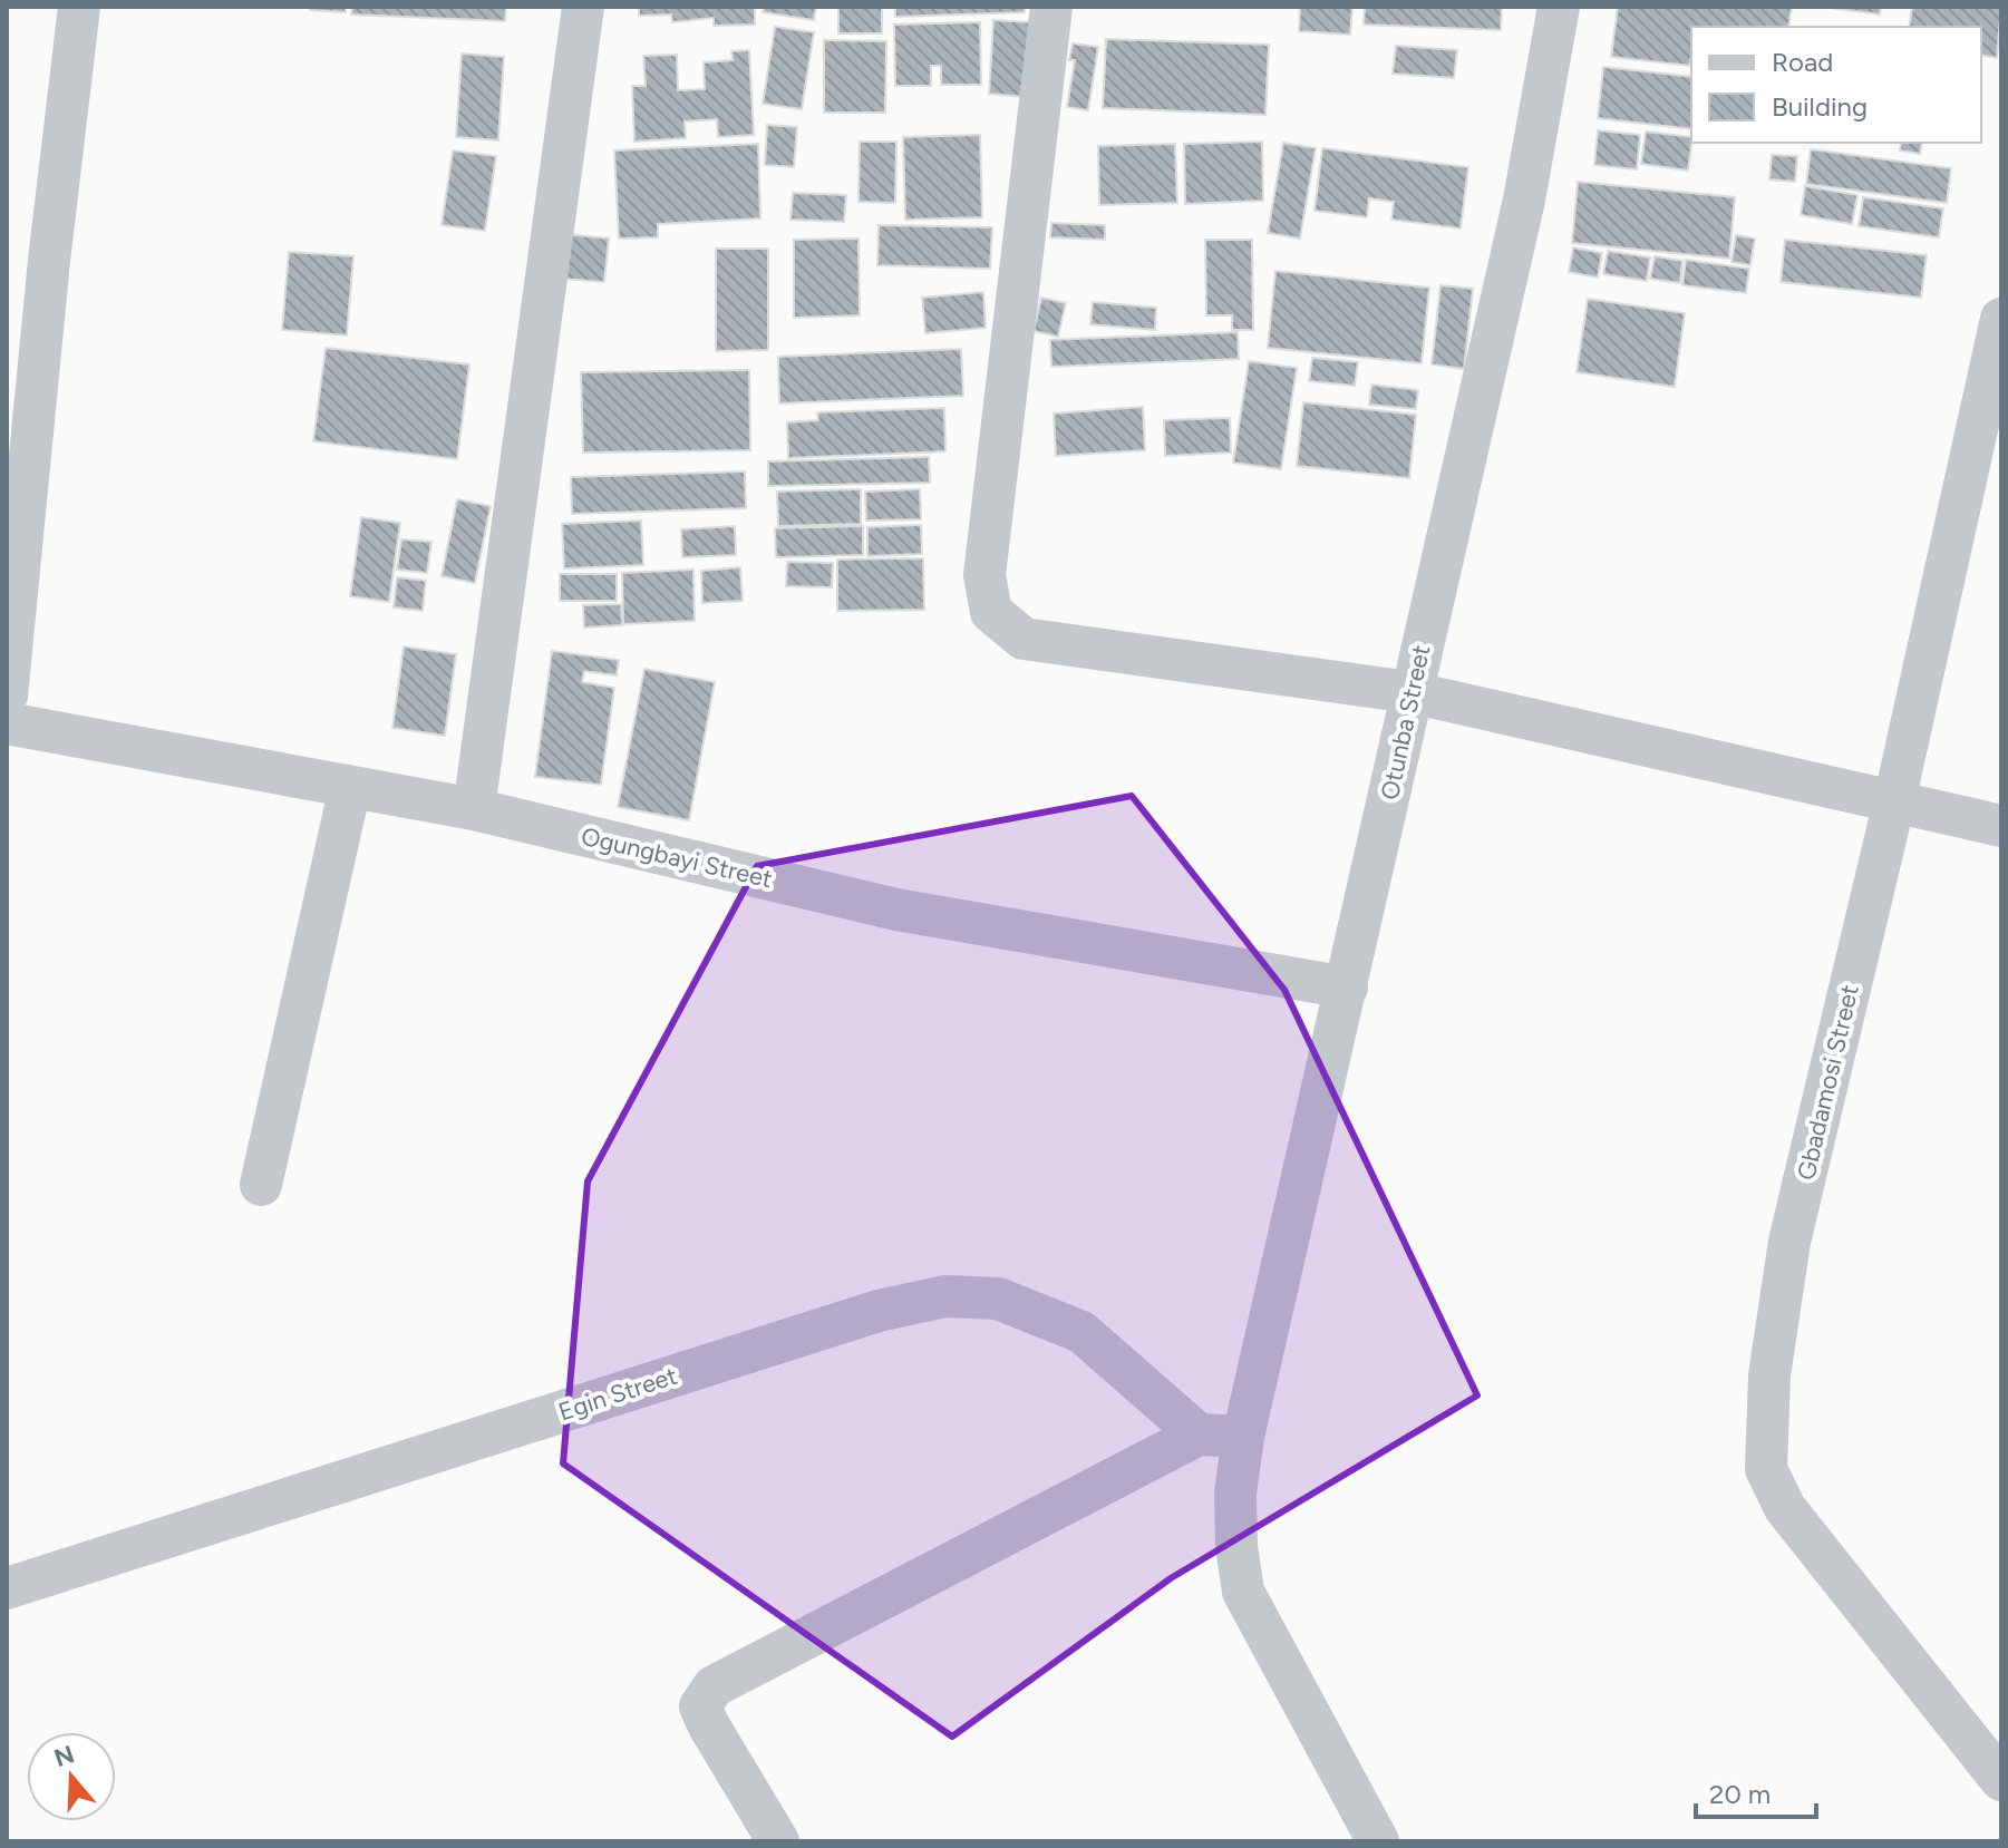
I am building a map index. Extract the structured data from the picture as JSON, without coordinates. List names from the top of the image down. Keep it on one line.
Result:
{"streets":{"street":["Otunba Street","Ogungbayi Street","Gbadamosi Street","Egin Street"]},"crossings":[["Otunba Street","Ogungbayi Street"]],"legend":["Road","Building"],"scale_bar":"20 m","north":"top"}
